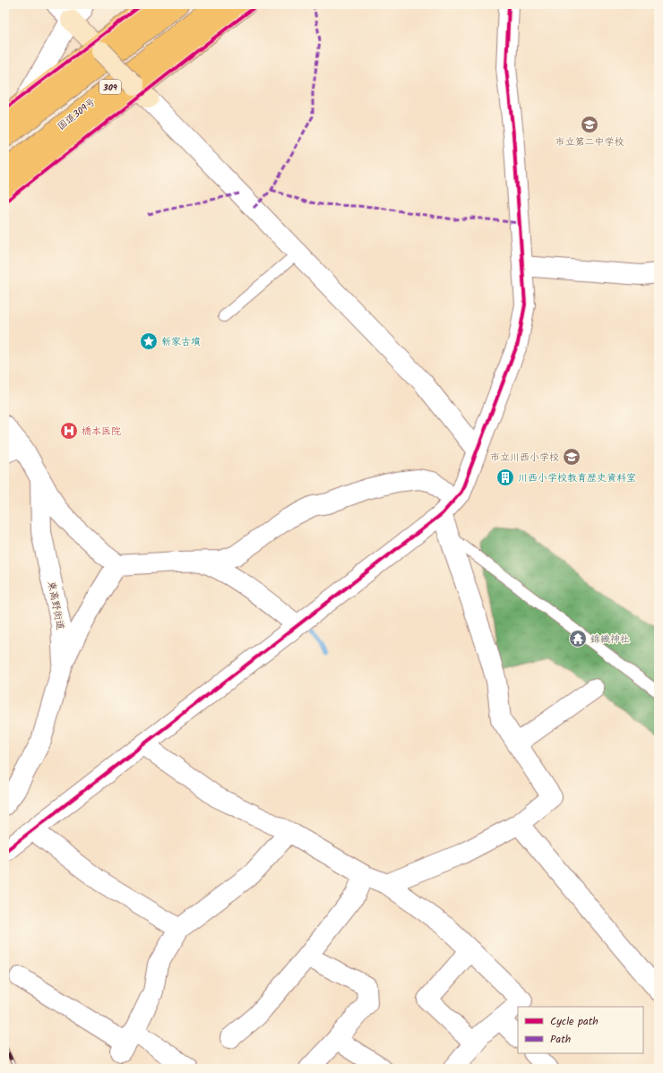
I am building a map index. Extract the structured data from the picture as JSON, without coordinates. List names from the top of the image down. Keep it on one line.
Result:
{"streets":{"highway":["309","国道309号"],"street":["東高野街道"]},"places":{"school or university":["市立第二中学校","市立川西小学校"],"place":["新家古墳"],"hospital":["橋本医院"],"building":["川西小学校教育歴史資料室"],"temple":["錦織神社"]},"legend":["Cycle path","Path"]}
